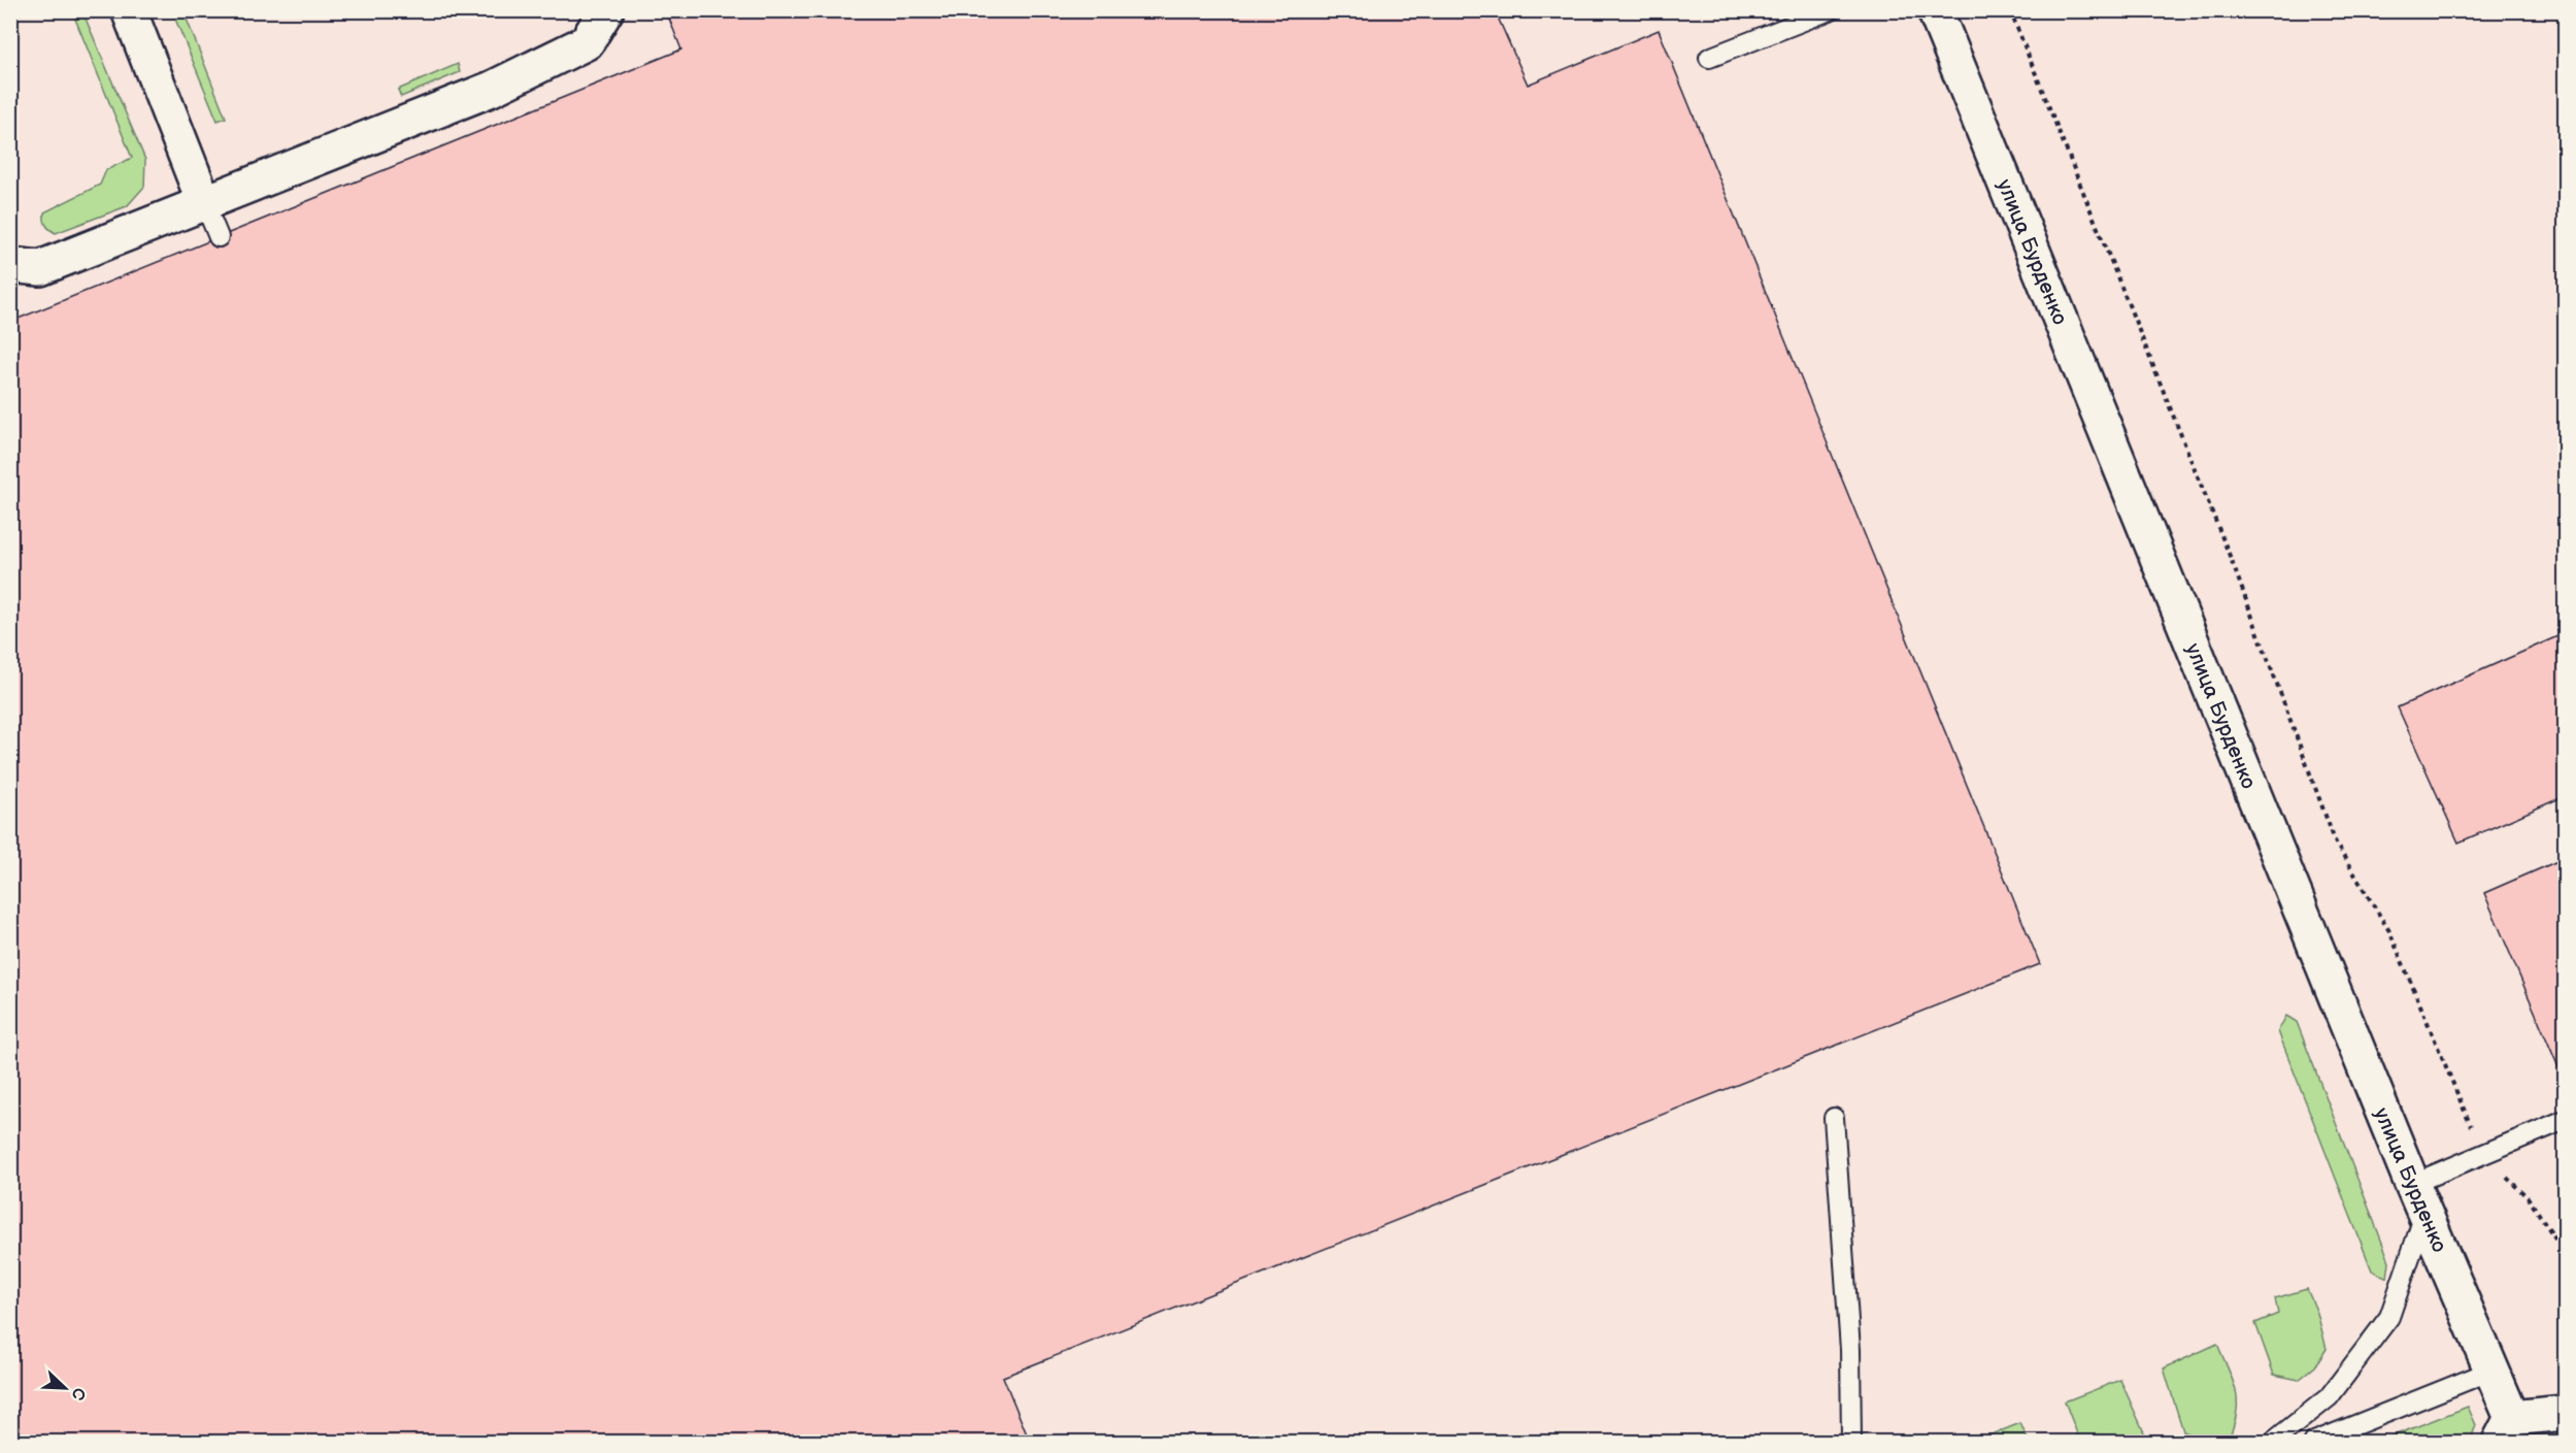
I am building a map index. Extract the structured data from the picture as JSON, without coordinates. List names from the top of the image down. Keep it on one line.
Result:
{"streets":{"street":["улица Бурденко"]},"north":"bottom right"}
